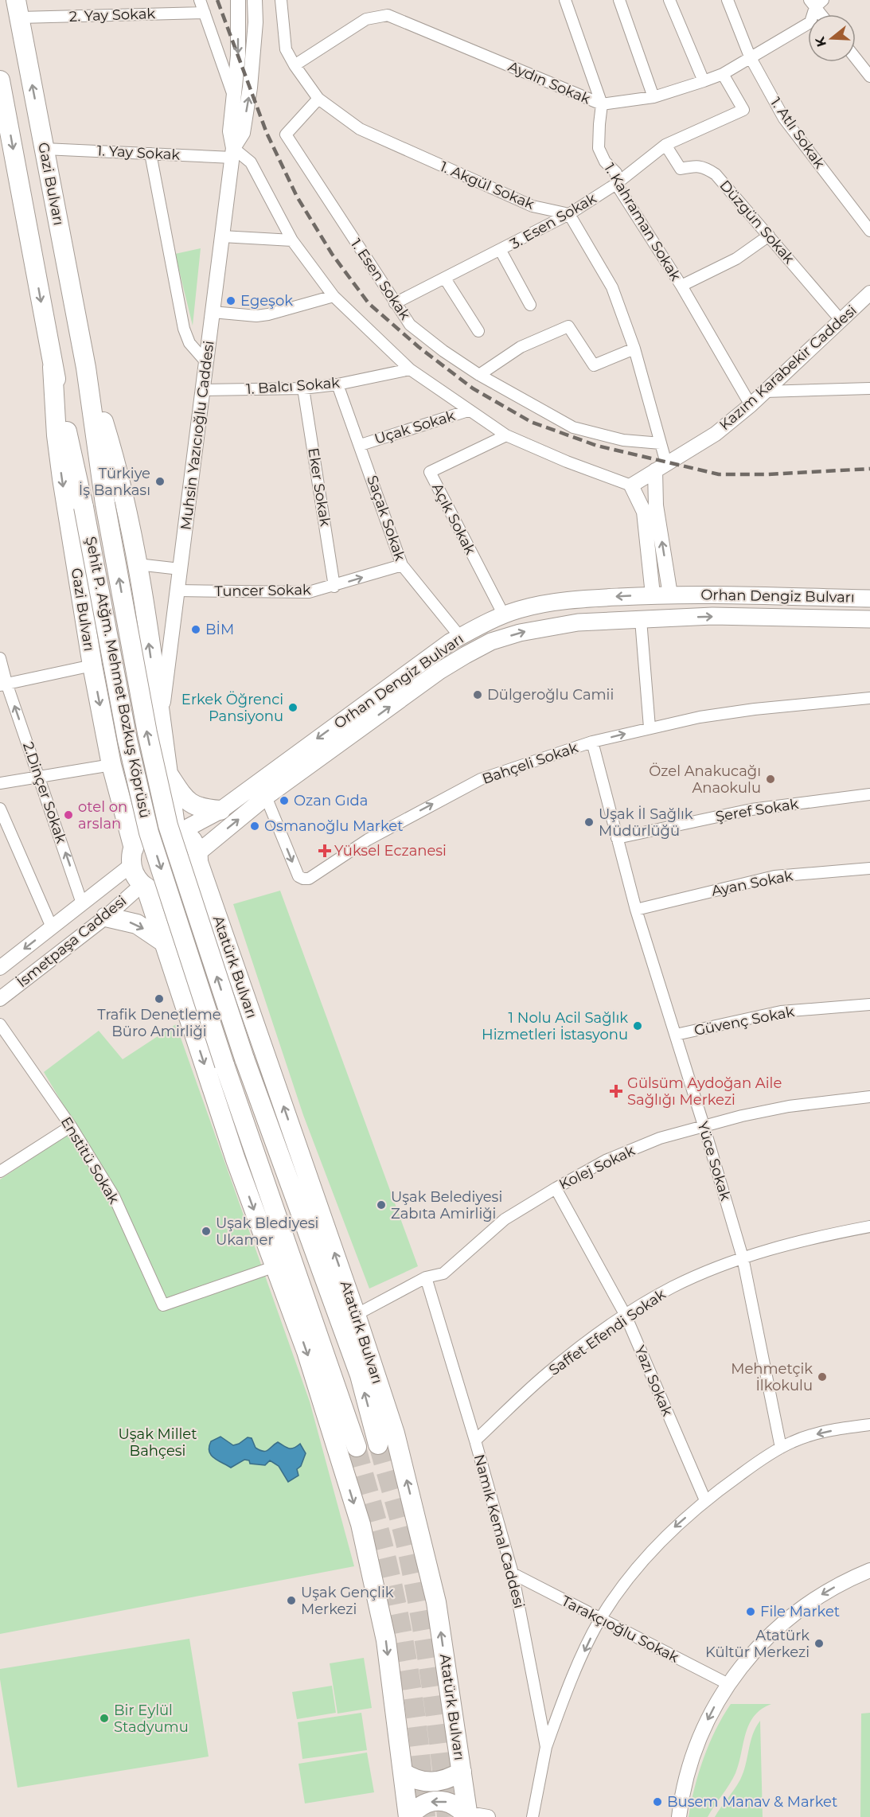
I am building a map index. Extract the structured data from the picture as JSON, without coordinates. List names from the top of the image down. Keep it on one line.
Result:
{"streets":{"highway":["Gazi Bulvarı","Şehit P. Atğm. Mehmet Bozkuş Köprüsü","Atatürk Bulvarı"],"main road":["Orhan Dengiz Bulvarı"],"street":["2. Yay Sokak","Aydın Sokak","1. Atlı Sokak","1. Yay Sokak","1. Akgül Sokak","3. Esen Sokak","1. Kahraman Sokak","Düzgün Sokak","1. Esen Sokak","Kazım Karabekir Caddesi","1. Balcı Sokak","Uçak Sokak","Muhsin Yazıcıoğlu Caddesi","Eker Sokak","Saçak Sokak","Açık Sokak","Tuncer Sokak","Bahçeli Sokak","2.Dinçer Sokak","Şeref Sokak","Ayan Sokak","İsmetpaşa Caddesi","Güvenç Sokak","Enstitü Sokak","Yüce Sokak","Kolej Sokak","Saffet Efendi Sokak","Yazı Sokak","Namık Kemal Caddesi","Tarakçıoğlu Sokak"]},"crossings":[["2. Yay Sokak","Gazi Bulvarı"],["Aydın Sokak","1. Atlı Sokak"],["Aydın Sokak","1. Akgül Sokak"],["Aydın Sokak","3. Esen Sokak"],["Aydın Sokak","1. Kahraman Sokak"],["1. Yay Sokak","Gazi Bulvarı"],["1. Yay Sokak","Muhsin Yazıcıoğlu Caddesi"],["Gazi Bulvarı","Muhsin Yazıcıoğlu Caddesi"],["Gazi Bulvarı","Orhan Dengiz Bulvarı"],["Gazi Bulvarı","Şehit P. Atğm. Mehmet Bozkuş Köprüsü"],["Gazi Bulvarı","İsmetpaşa Caddesi"],["Gazi Bulvarı","Atatürk Bulvarı"],["1. Akgül Sokak","3. Esen Sokak"],["1. Akgül Sokak","1. Esen Sokak"],["3. Esen Sokak","1. Kahraman Sokak"],["3. Esen Sokak","Düzgün Sokak"],["3. Esen Sokak","1. Esen Sokak"],["1. Kahraman Sokak","Kazım Karabekir Caddesi"],["Düzgün Sokak","Kazım Karabekir Caddesi"],["1. Balcı Sokak","Muhsin Yazıcıoğlu Caddesi"],["1. Balcı Sokak","Eker Sokak"],["1. Balcı Sokak","Saçak Sokak"],["Uçak Sokak","Saçak Sokak"],["Muhsin Yazıcıoğlu Caddesi","Tuncer Sokak"],["Eker Sokak","Tuncer Sokak"],["Saçak Sokak","Tuncer Sokak"],["Saçak Sokak","Orhan Dengiz Bulvarı"],["Açık Sokak","Orhan Dengiz Bulvarı"],["Orhan Dengiz Bulvarı","Bahçeli Sokak"],["Orhan Dengiz Bulvarı","İsmetpaşa Caddesi"],["Orhan Dengiz Bulvarı","Atatürk Bulvarı"],["Şehit P. Atğm. Mehmet Bozkuş Köprüsü","Atatürk Bulvarı"],["Bahçeli Sokak","Yüce Sokak"],["2.Dinçer Sokak","İsmetpaşa Caddesi"],["Şeref Sokak","Yüce Sokak"],["Ayan Sokak","Yüce Sokak"],["İsmetpaşa Caddesi","Atatürk Bulvarı"],["Atatürk Bulvarı","Kolej Sokak"],["Güvenç Sokak","Yüce Sokak"],["Yüce Sokak","Kolej Sokak"],["Yüce Sokak","Saffet Efendi Sokak"],["Kolej Sokak","Yazı Sokak"],["Kolej Sokak","Namık Kemal Caddesi"],["Saffet Efendi Sokak","Yazı Sokak"],["Saffet Efendi Sokak","Namık Kemal Caddesi"],["Namık Kemal Caddesi","Tarakçıoğlu Sokak"]],"one_way":["Bahçeli Sokak"],"parks":["Uşak Millet Bahçesi"],"places":{"other":["Egeşok","Türkiye İş Bankası","BİM","Dülgeroğlu Camii","Erkek Öğrenci Pansiyonu","Özel Anakucağı Anaokulu","Ozan Gıda","otel on arslan","Uşak İl Sağlık Müdürlüğü","Osmanoğlu Market","Trafik Denetleme Büro Amirliği","1 Nolu Acil Sağlık Hizmetleri İstasyonu","Uşak Belediyesi Zabıta Amirliği","Uşak Blediyesi Ukamer","Mehmetçik İlkokulu","Uşak Gençlik Merkezi","File Market","Atatürk Kültür Merkezi","Bir Eylül Stadyumu","Busem Manav & Market"],"health":["Yüksel Eczanesi","Gülsüm Aydoğan Aile Sağlığı Merkezi"]},"north":"left"}
